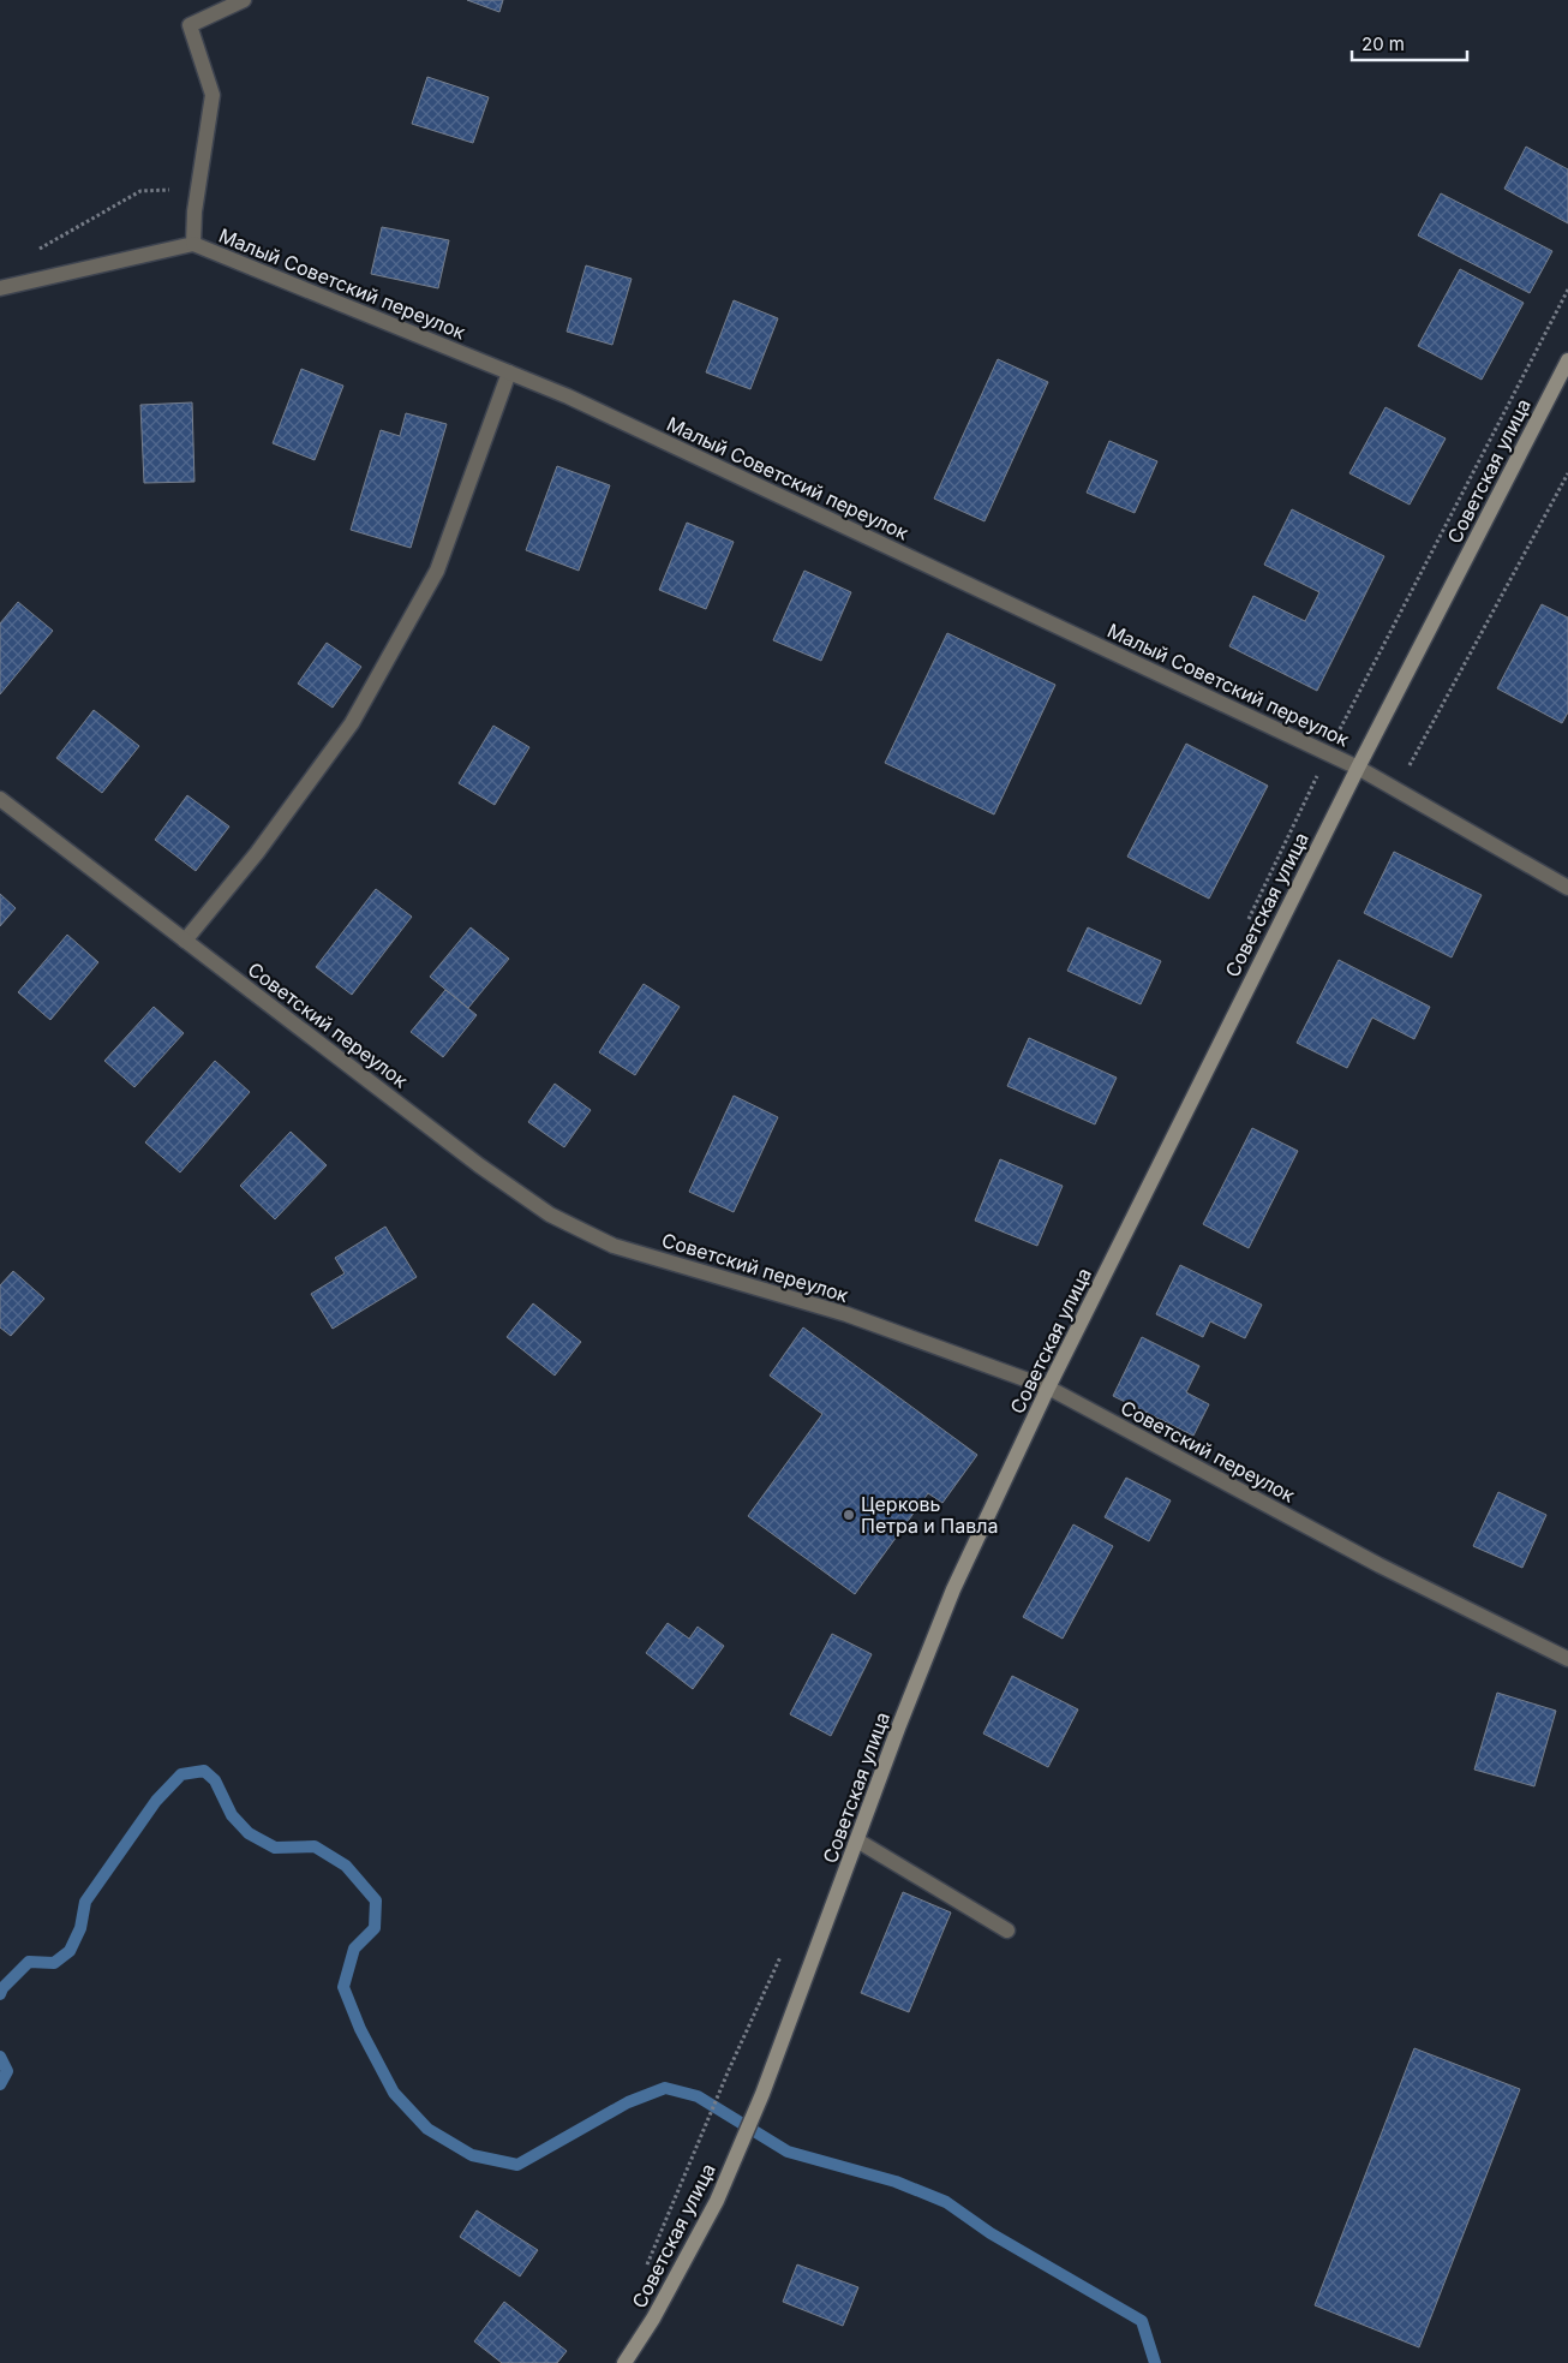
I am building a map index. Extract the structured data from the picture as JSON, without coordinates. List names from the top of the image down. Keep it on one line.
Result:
{"streets":{"main road":["Советская улица"],"street":["Малый Советский переулок","Советский переулок"]},"crossings":[["Малый Советский переулок","Советская улица"],["Советская улица","Советский переулок"]],"places":["Церковь Петра и Павла"],"scale_bar":"20 m"}
